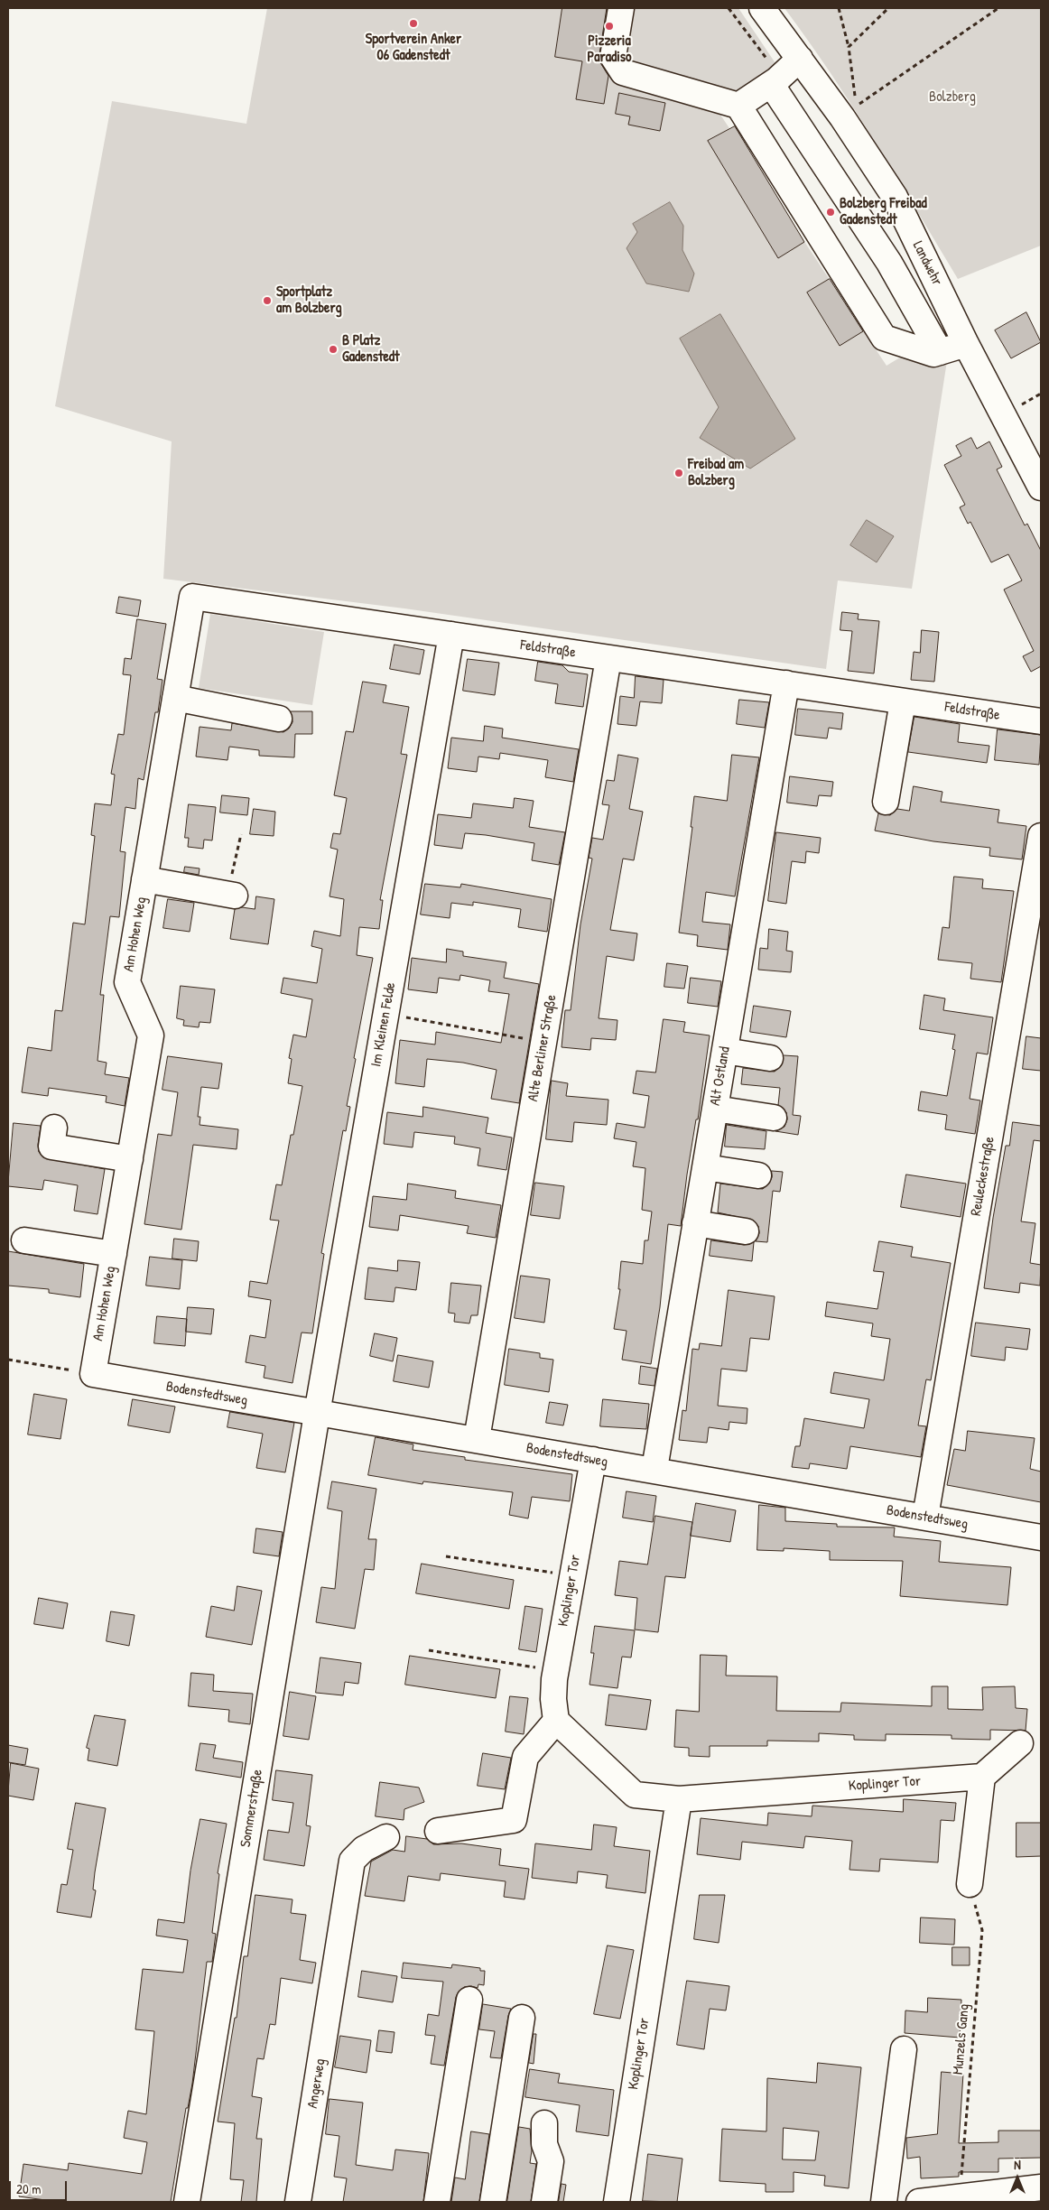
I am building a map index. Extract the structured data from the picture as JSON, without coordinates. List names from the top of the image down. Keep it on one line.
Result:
{"streets":{"street":["Landwehr","Feldstraße","Am Hohen Weg","Im Kleinen Felde","Alte Berliner Straße","Alt Ostland","Reuleckestraße","Bodenstedtsweg","Koplinger Tor","Sommerstraße","Angerweg"],"path":["Munzels Gang"]},"crossings":[["Feldstraße","Am Hohen Weg"],["Feldstraße","Im Kleinen Felde"],["Feldstraße","Alte Berliner Straße"],["Feldstraße","Alt Ostland"],["Am Hohen Weg","Bodenstedtsweg"],["Im Kleinen Felde","Bodenstedtsweg"],["Im Kleinen Felde","Sommerstraße"],["Alte Berliner Straße","Bodenstedtsweg"],["Alt Ostland","Bodenstedtsweg"],["Reuleckestraße","Bodenstedtsweg"],["Bodenstedtsweg","Koplinger Tor"],["Bodenstedtsweg","Sommerstraße"]],"parks":["Bolzberg"],"places":["Sportverein Anker 06 Gadenstedt","Pizzeria Paradiso","Bolzberg Freibad Gadenstedt","Sportplatz am Bolzberg","B Platz Gadenstedt","Freibad am Bolzberg"],"scale_bar":"20 m","north":"top"}
